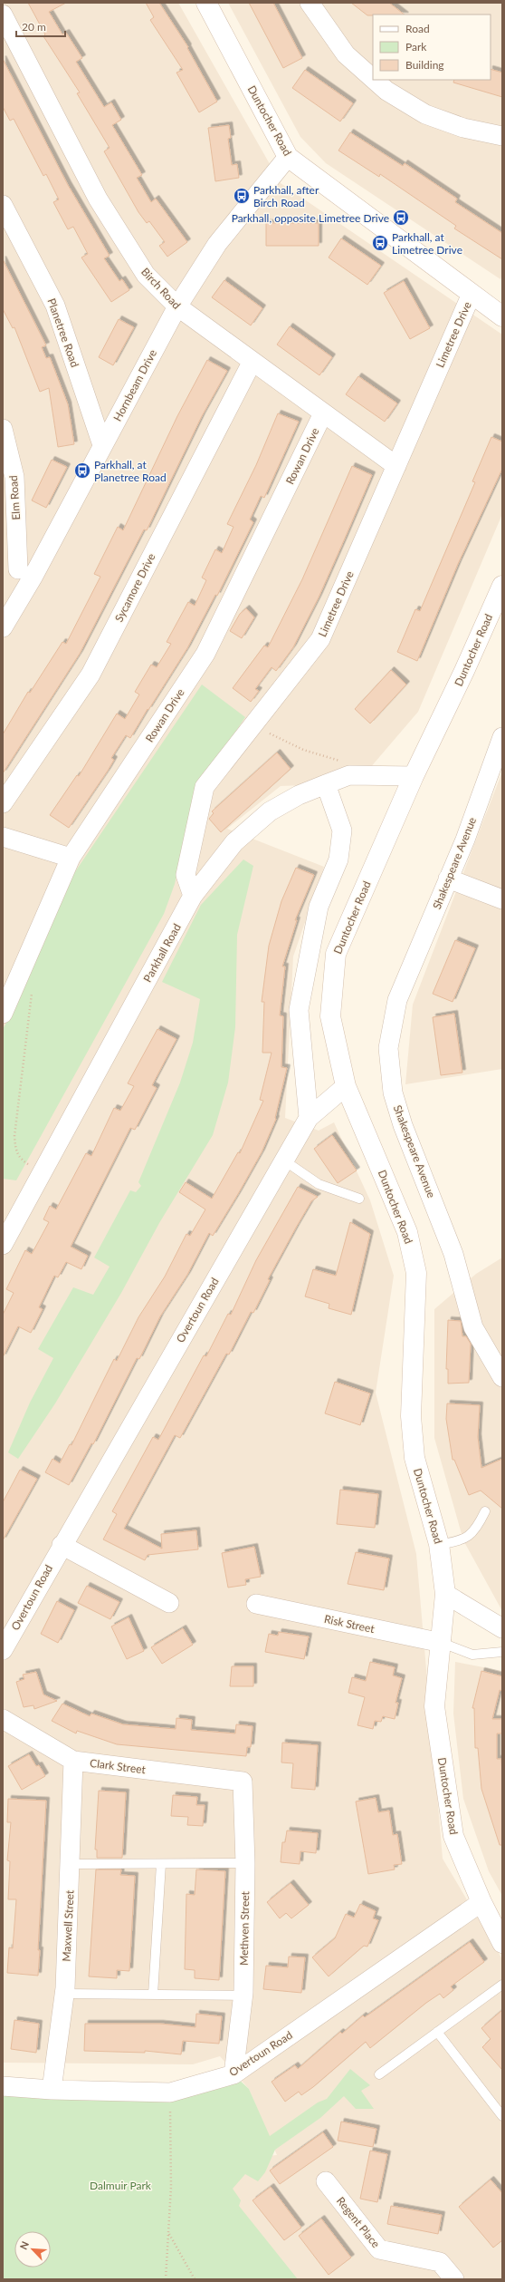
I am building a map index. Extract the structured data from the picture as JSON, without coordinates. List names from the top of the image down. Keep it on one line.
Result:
{"streets":{"main road":["Duntocher Road"],"street":["Birch Road","Planetree Road","Limetree Drive","Hornbeam Drive","Rowan Drive","Elm Road","Sycamore Drive","Shakespeare Avenue","Parkhall Road","Overtoun Road","Risk Street","Clark Street","Maxwell Street","Methven Street","Regent Place"]},"crossings":[["Duntocher Road","Limetree Drive"],["Duntocher Road","Hornbeam Drive"],["Duntocher Road","Parkhall Road"],["Duntocher Road","Overtoun Road"],["Duntocher Road","Risk Street"],["Birch Road","Limetree Drive"],["Birch Road","Hornbeam Drive"],["Birch Road","Rowan Drive"],["Birch Road","Sycamore Drive"],["Planetree Road","Hornbeam Drive"],["Limetree Drive","Parkhall Road"],["Hornbeam Drive","Elm Road"],["Overtoun Road","Maxwell Street"],["Overtoun Road","Methven Street"],["Clark Street","Maxwell Street"],["Clark Street","Methven Street"]],"parks":["Dalmuir Park"],"places":{"bus stop":["Parkhall, after Birch Road","Parkhall, opposite Limetree Drive","Parkhall, at Limetree Drive","Parkhall, at Planetree Road"]},"legend":["Road","Park","Building"],"scale_bar":"20 m","north":"top left"}
